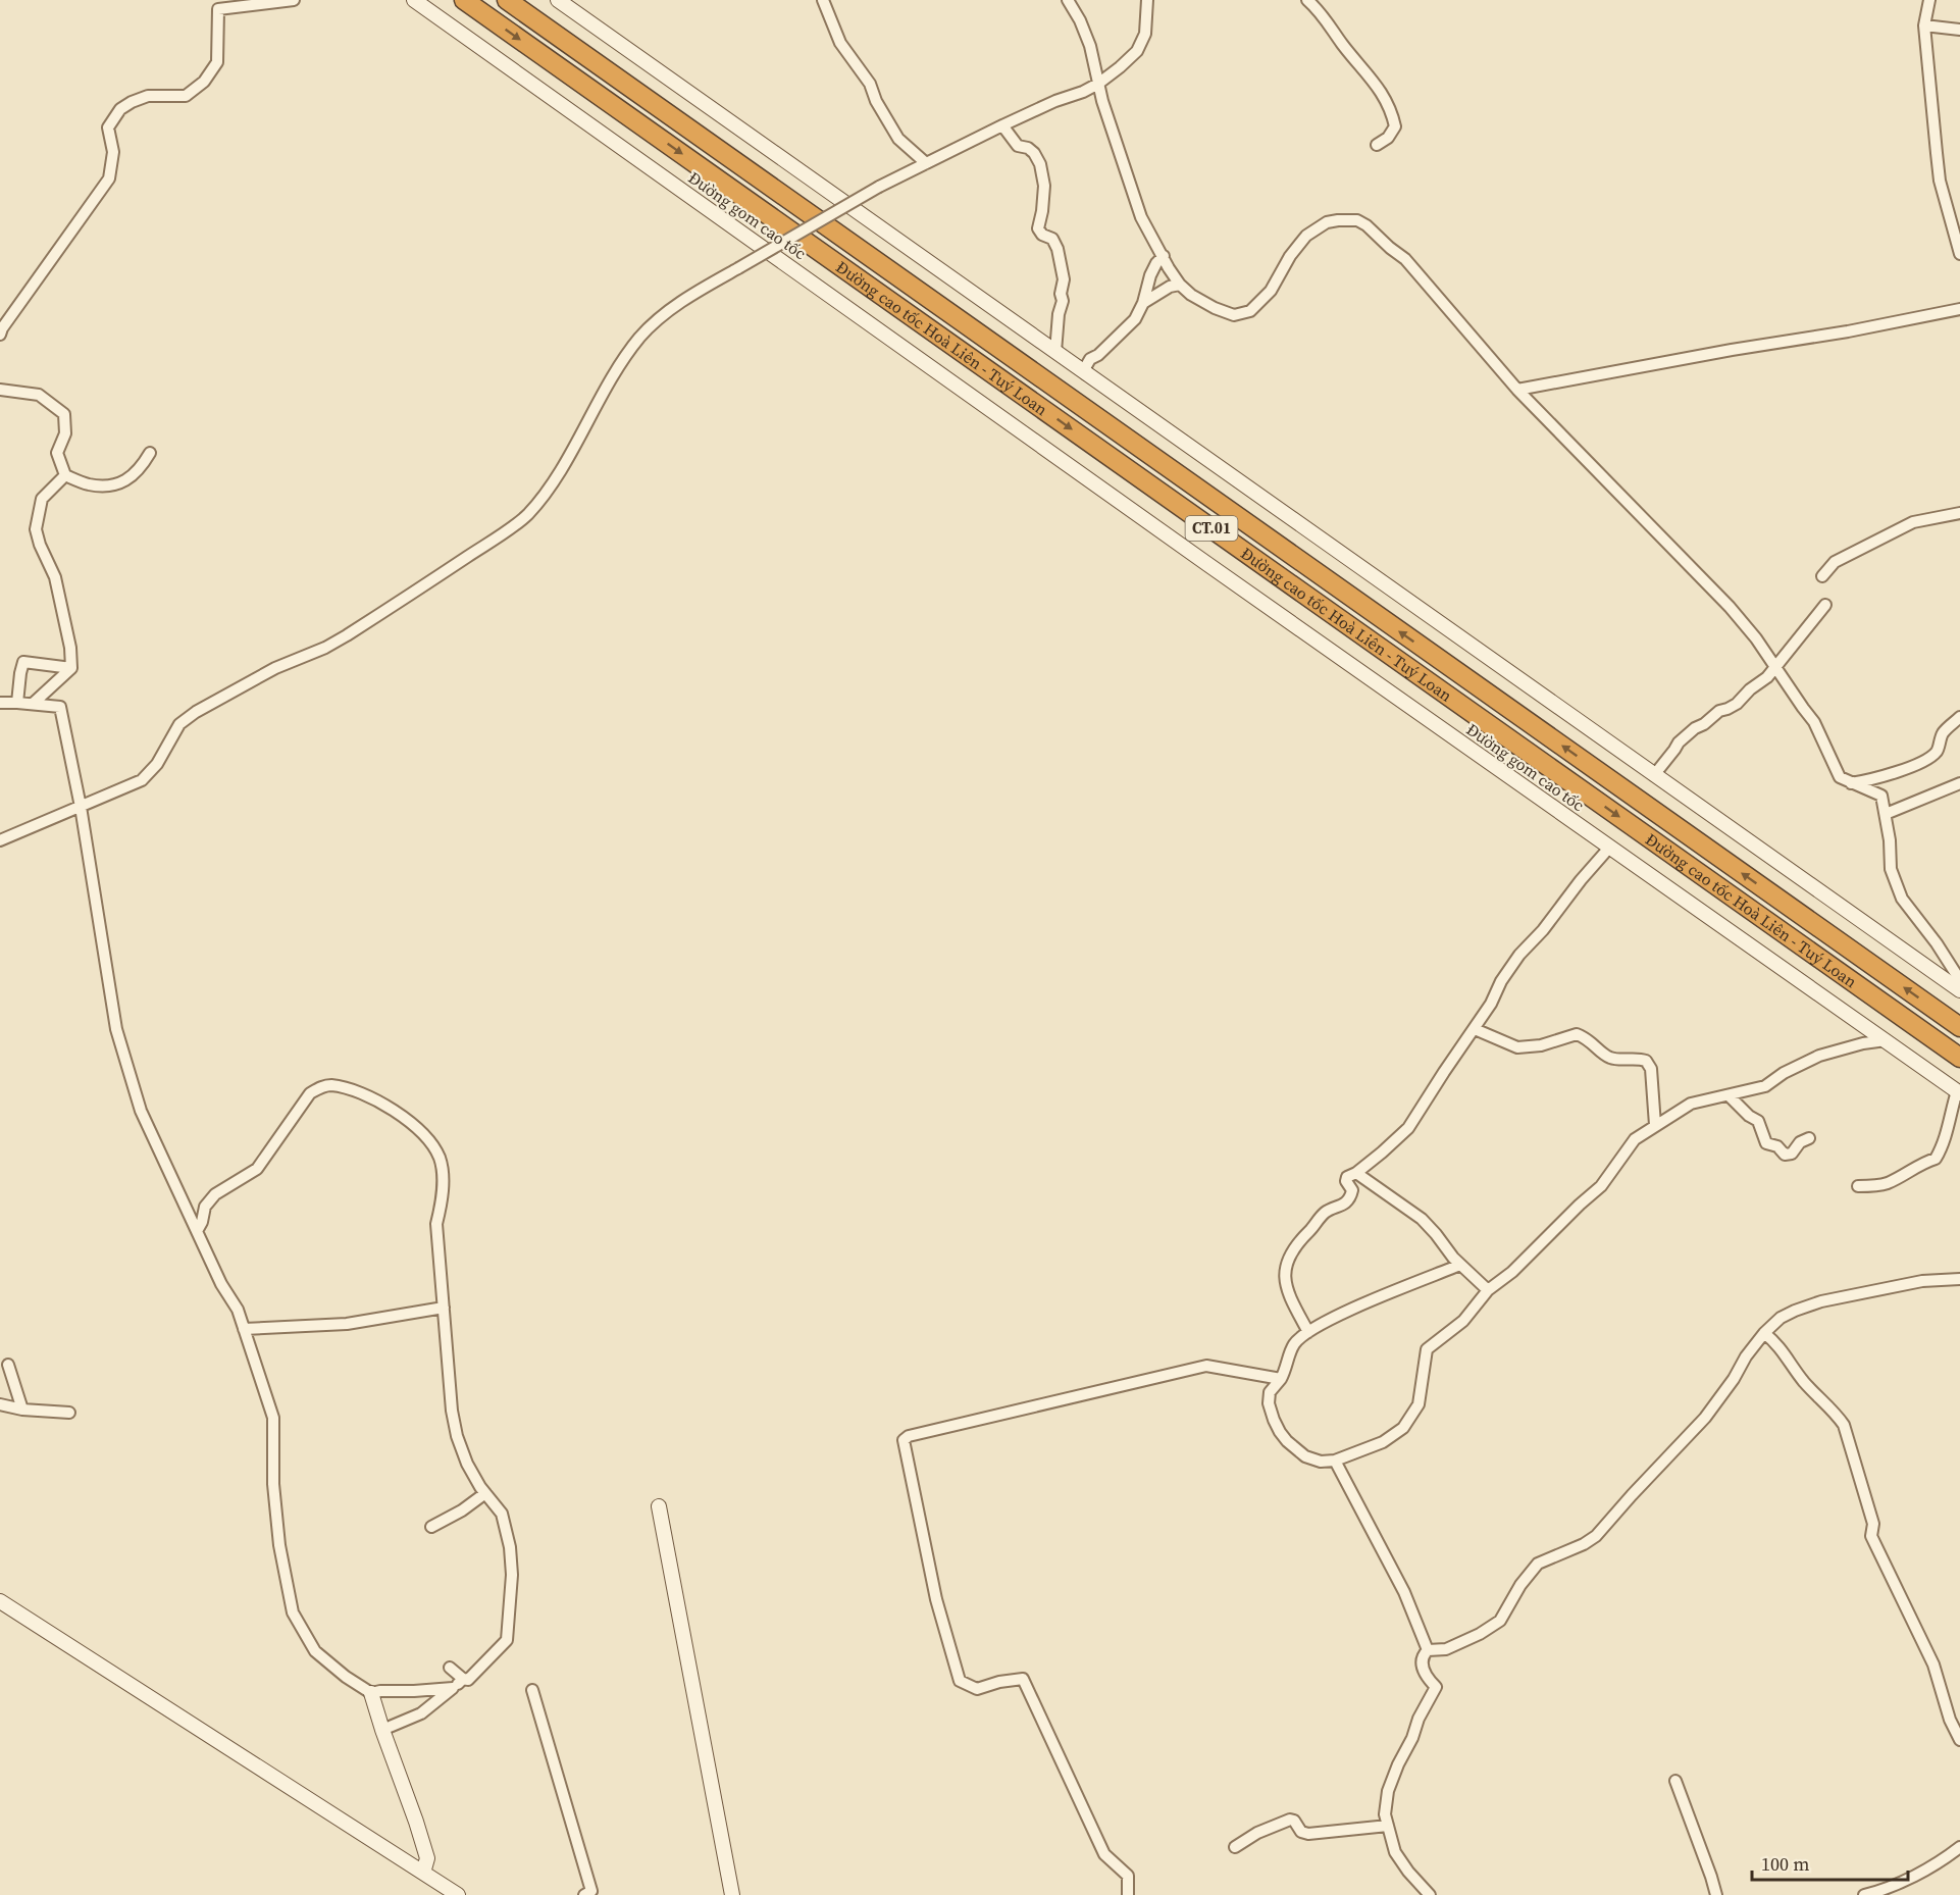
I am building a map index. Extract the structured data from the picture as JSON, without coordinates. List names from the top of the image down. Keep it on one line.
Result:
{"streets":{"highway":["Đường cao tốc Hoà Liên - Tuý Loan","CT.01"],"main road":["Đường gom cao tốc"]},"scale_bar":"100 m"}
